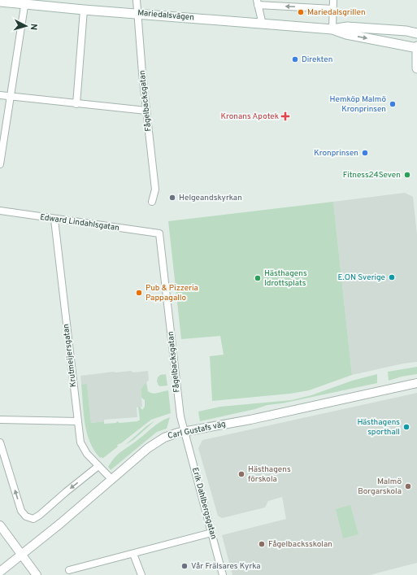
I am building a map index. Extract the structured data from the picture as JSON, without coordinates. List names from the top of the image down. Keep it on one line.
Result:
{"streets":{"main road":["Mariedalsvägen"],"street":["Fågelbacksgatan","Edward Lindahlsgatan","Krutmeijersgatan","Carl Gustafs väg","Erik Dahlbergsgatan"]},"crossings":[["Mariedalsvägen","Fågelbacksgatan"],["Fågelbacksgatan","Edward Lindahlsgatan"],["Fågelbacksgatan","Carl Gustafs väg"],["Fågelbacksgatan","Erik Dahlbergsgatan"],["Edward Lindahlsgatan","Krutmeijersgatan"],["Krutmeijersgatan","Carl Gustafs väg"],["Carl Gustafs väg","Erik Dahlbergsgatan"]],"places":{"other":["Mariedalsgrillen","Direkten","Hemköp Malmö Kronprinsen","Kronprinsen","Fitness24Seven","Helgeandskyrkan","E.ON Sverige","Hästhagens Idrottsplats","Pub & Pizzeria Pappagallo","Hästhagens sporthall","Hästhagens förskola","Malmö Borgarskola","Fågelbacksskolan","Vår Frälsares Kyrka"],"health":["Kronans Apotek"]},"north":"right"}
